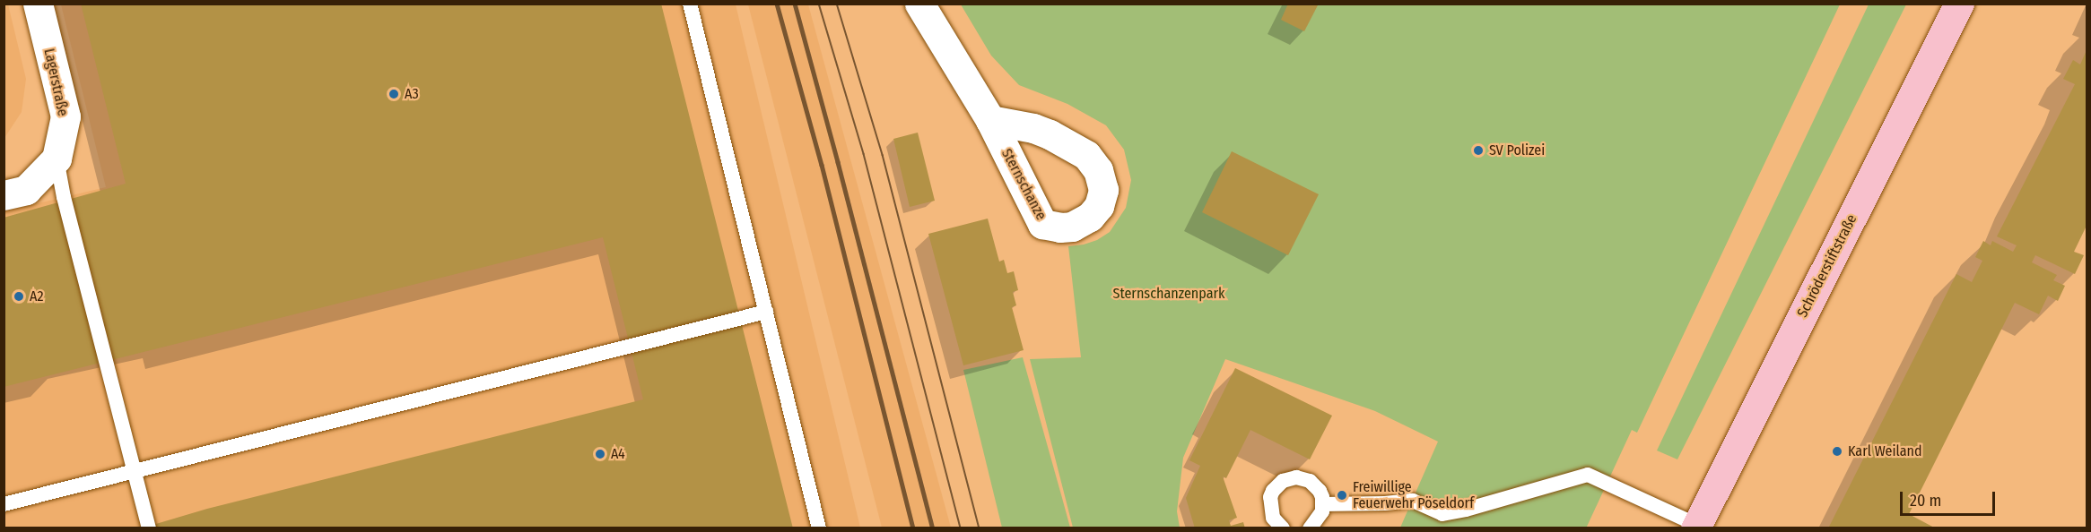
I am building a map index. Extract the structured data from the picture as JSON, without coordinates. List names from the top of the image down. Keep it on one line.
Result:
{"streets":{"main road":["Schröderstiftstraße"],"street":["Lagerstraße"]},"parks":["Sternschanzenpark"],"places":["A3","SV Polizei","A2","Karl Weiland","A4","Freiwillige Feuerwehr Pöseldorf"],"scale_bar":"20 m"}
